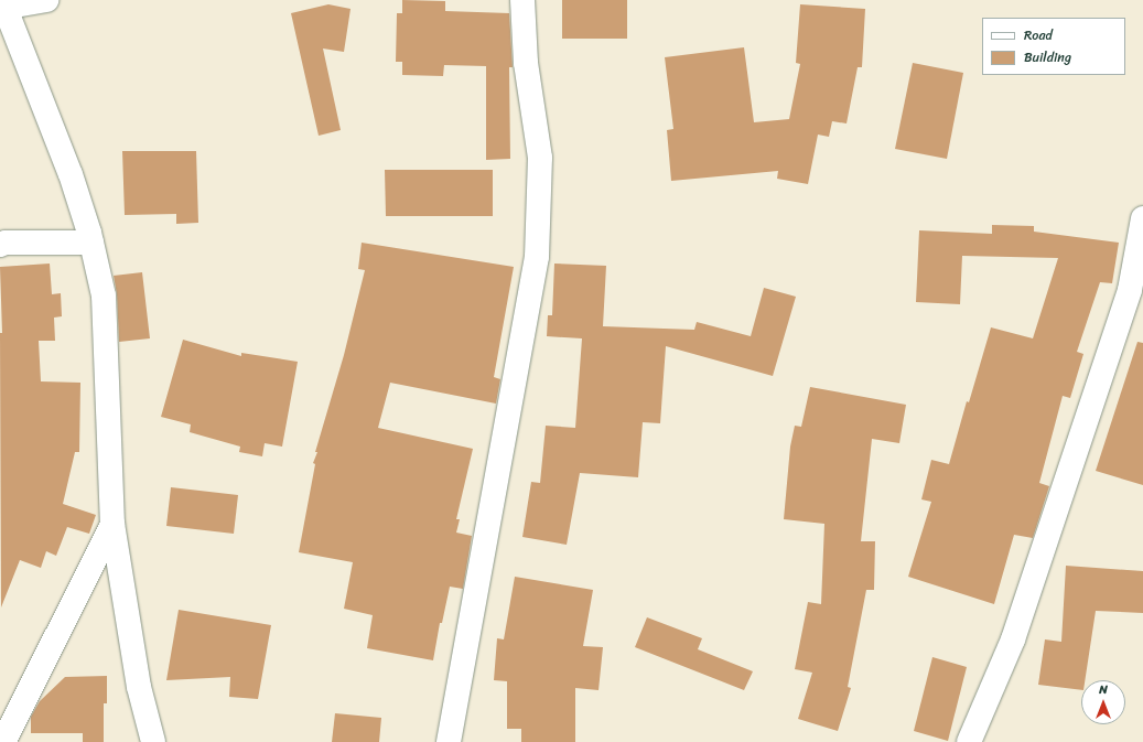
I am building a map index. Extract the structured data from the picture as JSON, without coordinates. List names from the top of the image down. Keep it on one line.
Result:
{"legend":["Road","Building"],"north":"top"}
